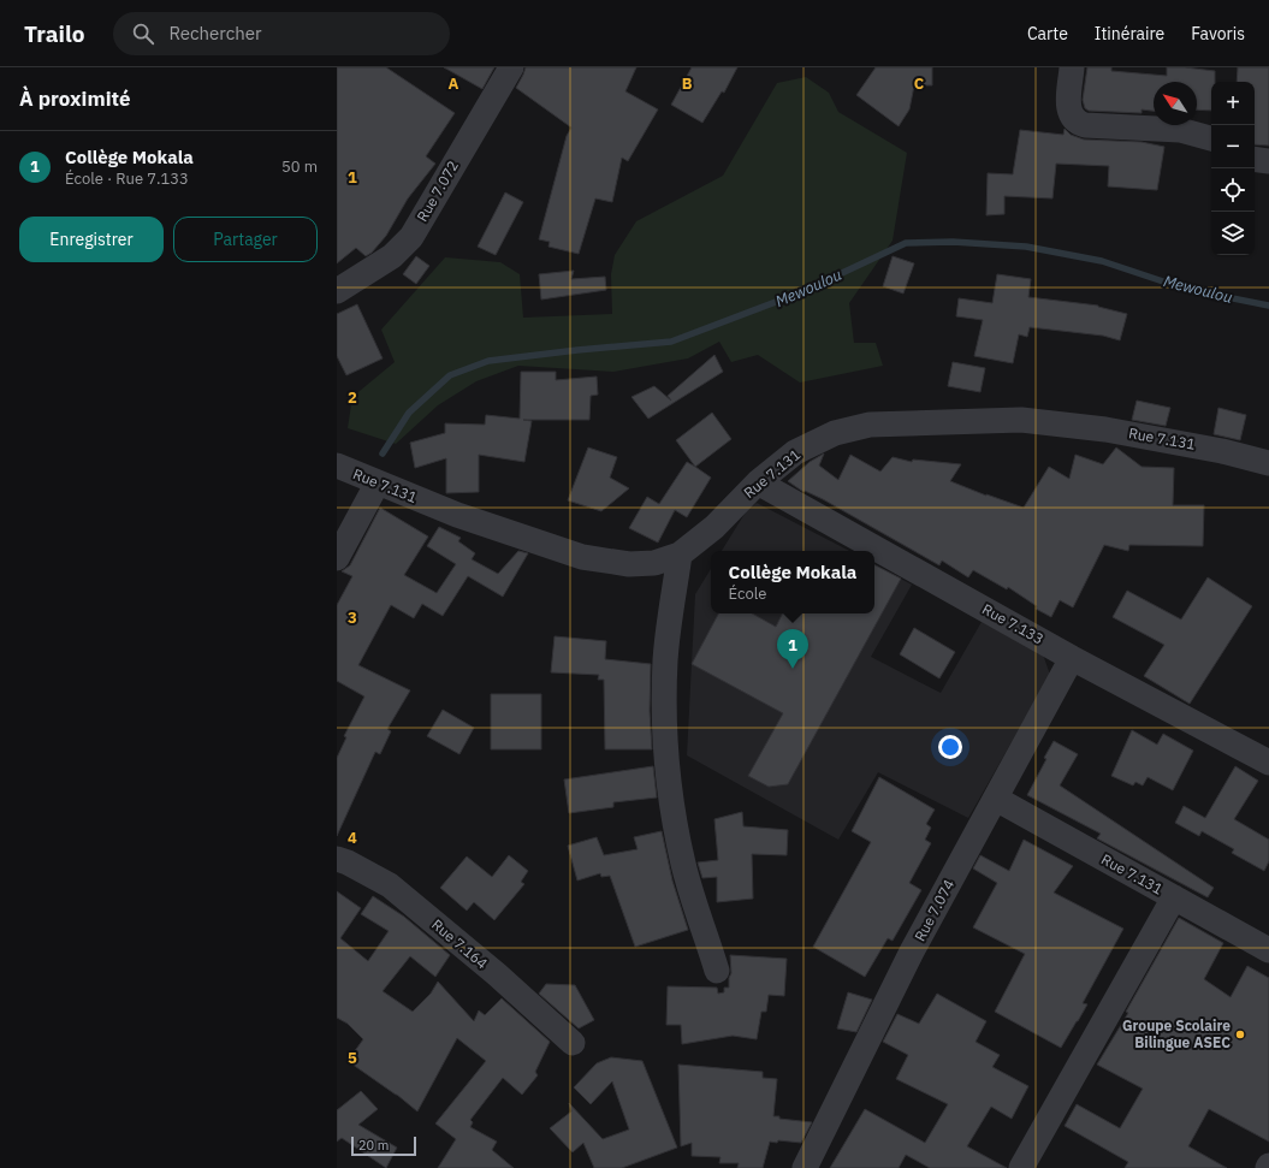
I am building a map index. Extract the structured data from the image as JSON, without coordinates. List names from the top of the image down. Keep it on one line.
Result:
{"streets":{"street":["Rue 7.072","Rue 7.131","Rue 7.133","Rue 7.074","Rue 7.164"]},"crossings":[["Rue 7.131","Rue 7.133"],["Rue 7.131","Rue 7.074"],["Rue 7.133","Rue 7.074"]],"water":["Mewoulou"],"places":["Groupe Scolaire Bilingue ASEC"],"scale_bar":"20 m","north":"top left","page":{"header":"Trailo","search":"Rechercher","nav":["Carte","Itinéraire","Favoris"],"heading":"À proximité","map_buttons":["+","−"],"list":[{"mark":"1","name":"Collège Mokala","note":"École · Rue 7.133","value":"50 m"}],"buttons":["Enregistrer","Partager"],"popup":["Collège Mokala","École"],"pins":"1","scale":"20 m"},"grid":{"columns":["A","B","C"],"rows":["1","2","3","4","5"]}}
